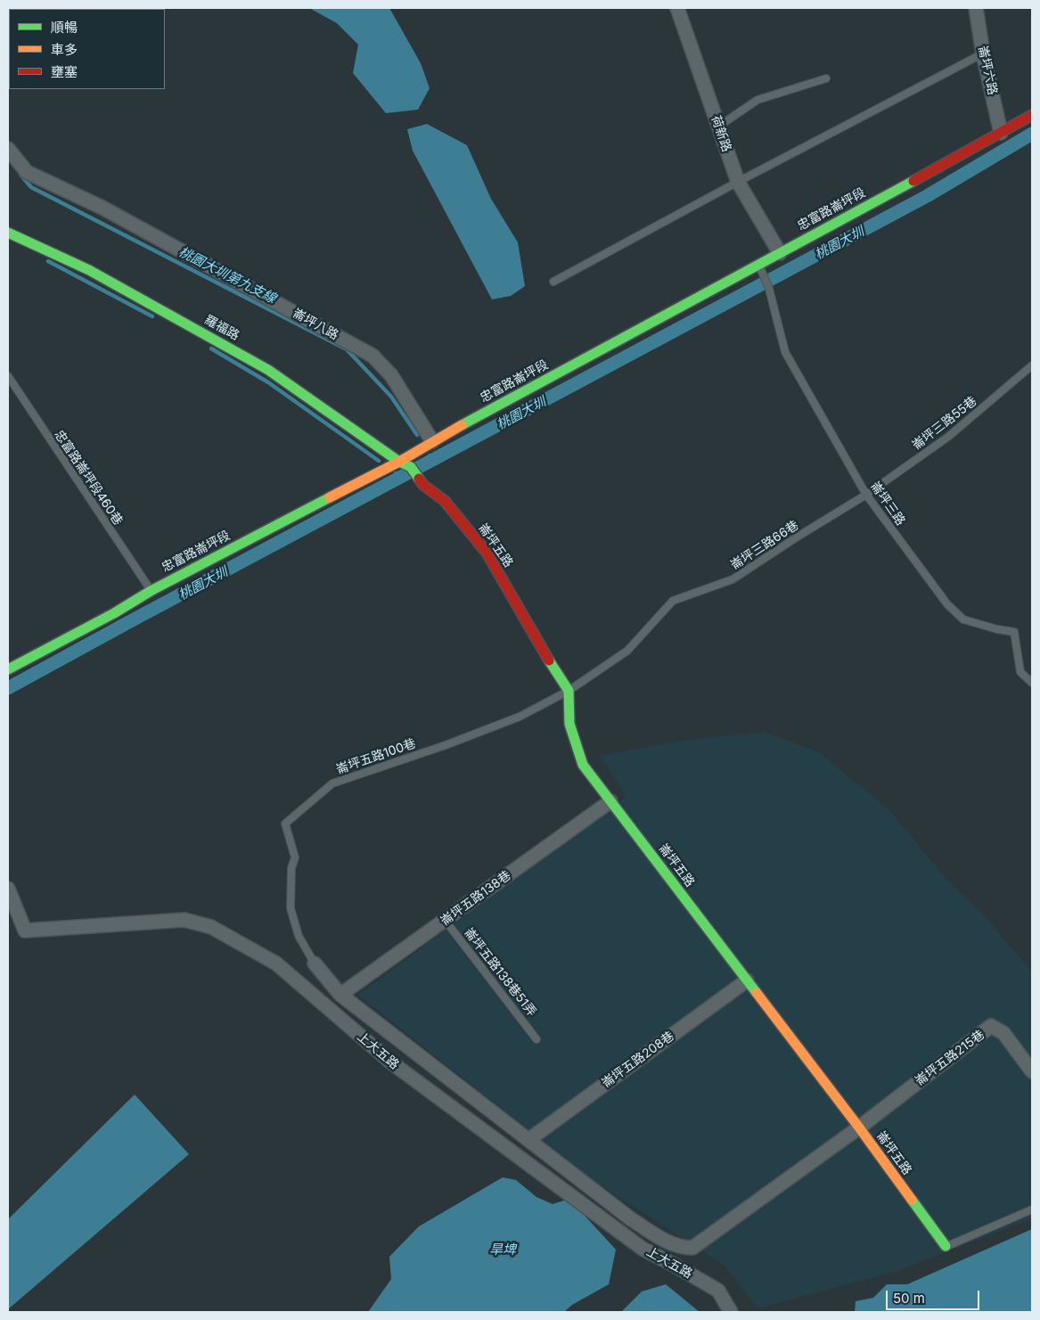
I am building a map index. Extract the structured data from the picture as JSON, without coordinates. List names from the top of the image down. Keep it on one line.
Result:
{"streets":{"street":["崙坪六路","荷新路","忠富路崙坪段","崙坪八路","羅福路","崙坪五路","崙坪五路138巷","上大五路","崙坪五路215巷","崙坪五路208巷"],"lane":["崙坪三路55巷","忠富路崙坪段460巷","崙坪三路","崙坪三路66巷","崙坪五路100巷","崙坪五路138巷51弄"]},"crossings":[["崙坪六路","忠富路崙坪段"],["荷新路","忠富路崙坪段"],["忠富路崙坪段","崙坪八路"],["忠富路崙坪段","羅福路"],["忠富路崙坪段","忠富路崙坪段460巷"],["忠富路崙坪段","崙坪三路"],["羅福路","崙坪五路"],["崙坪三路55巷","崙坪三路"],["崙坪三路55巷","崙坪三路66巷"],["崙坪三路","崙坪三路66巷"],["崙坪五路","崙坪三路66巷"],["崙坪五路","崙坪五路100巷"],["崙坪五路","崙坪五路138巷"],["崙坪五路","崙坪五路215巷"],["崙坪五路","崙坪五路208巷"],["崙坪三路66巷","崙坪五路100巷"],["崙坪五路138巷","崙坪五路138巷51弄"]],"water":["桃園大圳","桃園大圳第九支線","旱埤"],"legend":["順暢","車多","壅塞"],"scale_bar":"50 m"}
